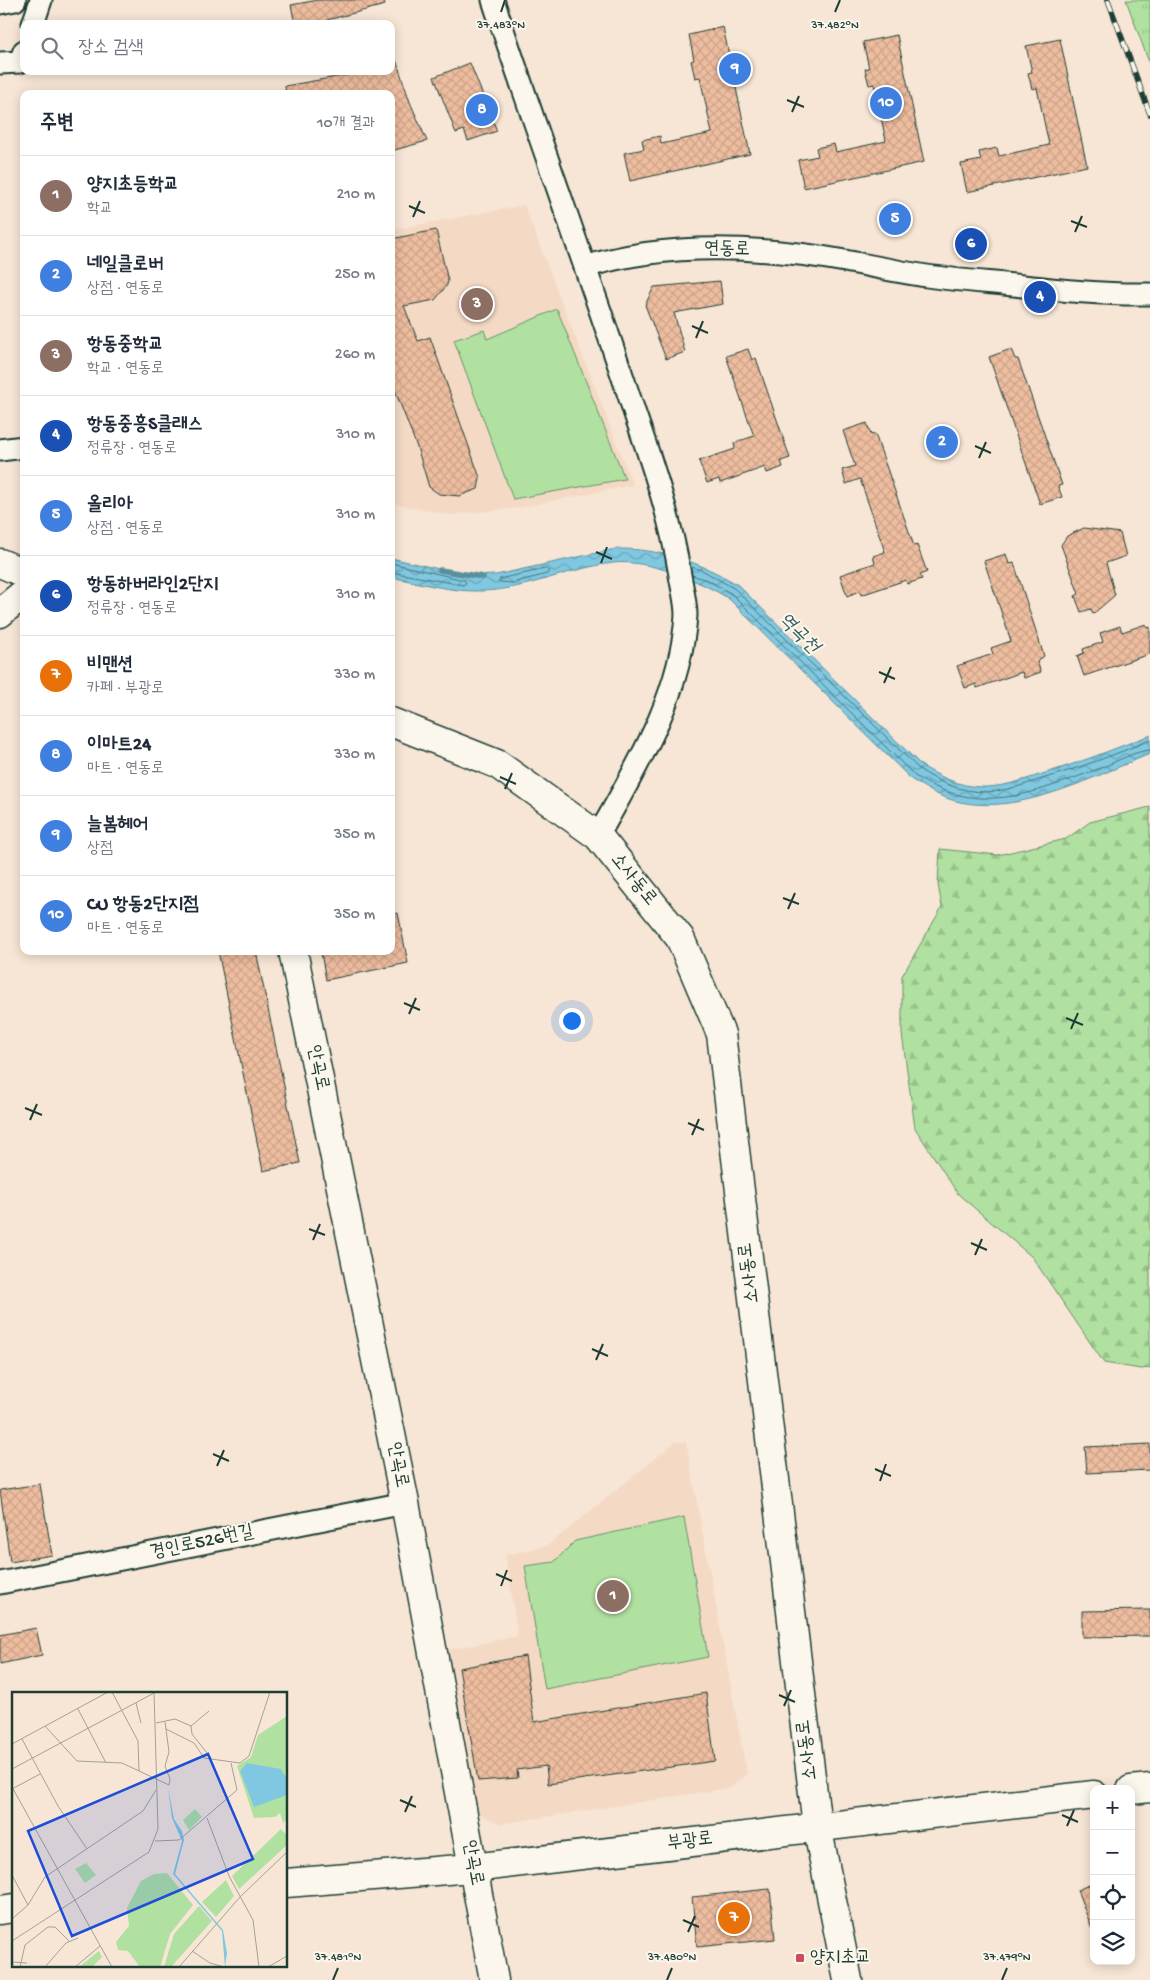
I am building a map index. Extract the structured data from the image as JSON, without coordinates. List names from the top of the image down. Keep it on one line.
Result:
{"streets":{"street":["연동로","소사동로","안곡로","경인로526번길","부광로"]},"crossings":[["소사동로","부광로"],["안곡로","경인로526번길"],["안곡로","부광로"]],"water":["역곡천"],"places":{"transit":["양지초교"]},"page":{"search":"장소 검색","pins":["9","10","8","5","6","4","3","2","1","7"],"heading":["주변","10개 결과"],"list":[{"mark":"1","name":"양지초등학교","note":"학교","value":"210 m"},{"mark":"2","name":"네일클로버","note":"상점 · 연동로","value":"250 m"},{"mark":"3","name":"항동중학교","note":"학교 · 연동로","value":"260 m"},{"mark":"4","name":"항동중흥S클래스","note":"정류장 · 연동로","value":"310 m"},{"mark":"5","name":"올리아","note":"상점 · 연동로","value":"310 m"},{"mark":"6","name":"항동하버라인2단지","note":"정류장 · 연동로","value":"310 m"},{"mark":"7","name":"비맨션","note":"카페 · 부광로","value":"330 m"},{"mark":"8","name":"이마트24","note":"마트 · 연동로","value":"330 m"},{"mark":"9","name":"늘봄헤어","note":"상점","value":"350 m"},{"mark":"10","name":"CU 항동2단지점","note":"마트 · 연동로","value":"350 m"}],"map_buttons":["+","−"]},"coordinates":["37.483°N","37.482°N","37.481°N","37.480°N","37.479°N"]}
